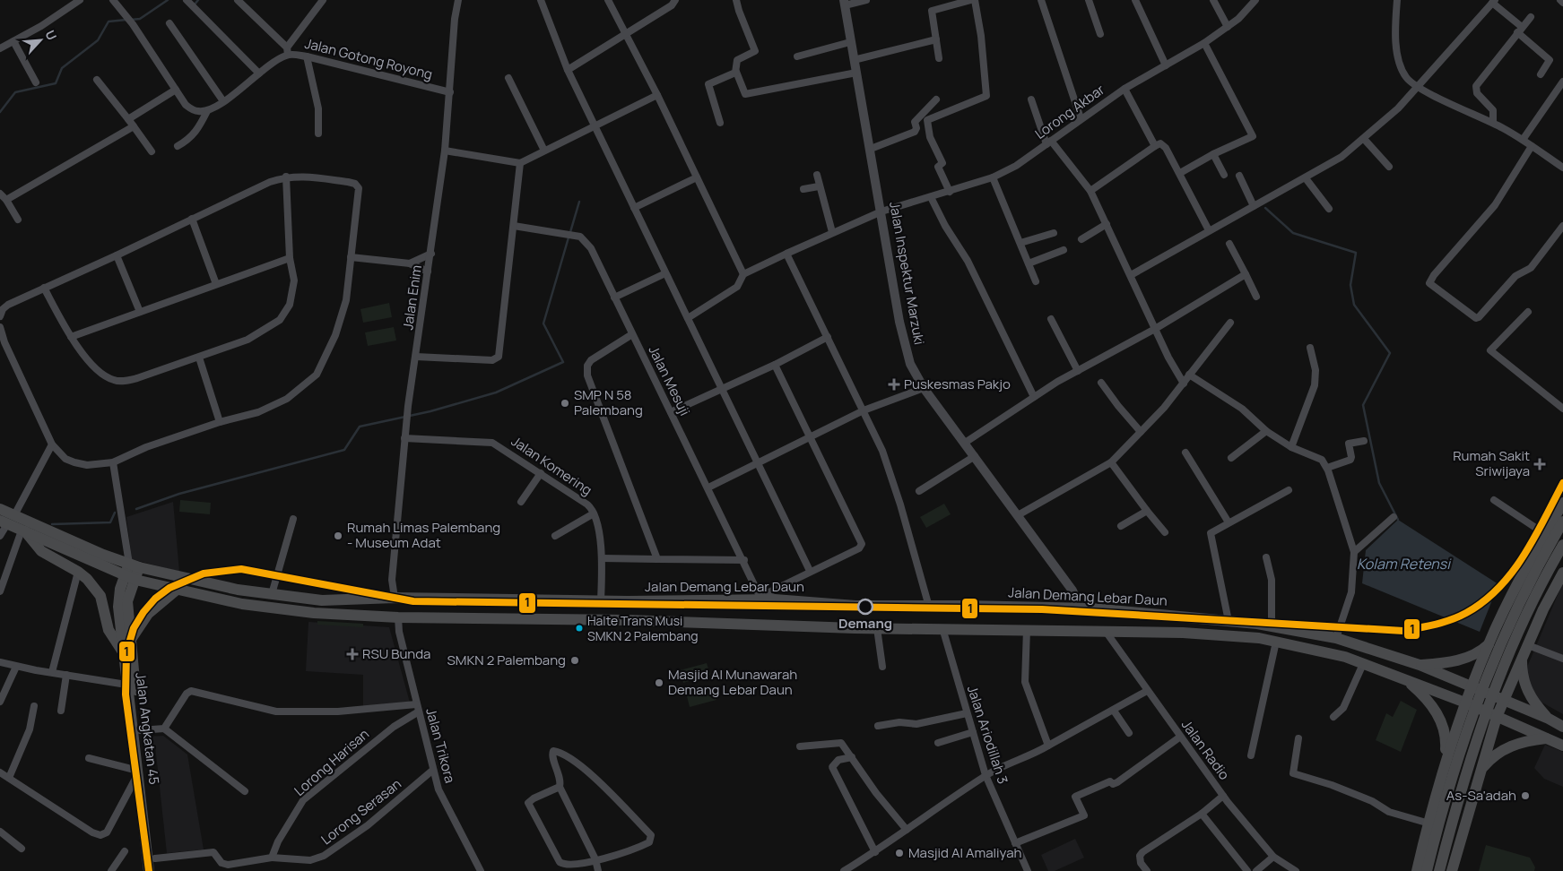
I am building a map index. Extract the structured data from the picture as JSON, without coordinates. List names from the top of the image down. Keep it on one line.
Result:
{"streets":{"main road":["Jalan Demang Lebar Daun","Jalan Angkatan 45"],"street":["Jalan Gotong Royong","Lorong Akbar","Jalan Inspektur Marzuki","Jalan Enim","Jalan Mesuji","Jalan Komering","Jalan Ariodillah 3","Jalan Trikora","Jalan Radio","Lorong Harisan","Lorong Serasan"]},"crossings":[["Jalan Gotong Royong","Jalan Enim"],["Lorong Akbar","Jalan Inspektur Marzuki"],["Jalan Inspektur Marzuki","Jalan Demang Lebar Daun"],["Jalan Enim","Jalan Komering"],["Jalan Enim","Jalan Demang Lebar Daun"],["Jalan Mesuji","Jalan Demang Lebar Daun"],["Jalan Komering","Jalan Demang Lebar Daun"],["Jalan Demang Lebar Daun","Jalan Angkatan 45"],["Jalan Demang Lebar Daun","Jalan Ariodillah 3"],["Jalan Demang Lebar Daun","Jalan Trikora"],["Jalan Demang Lebar Daun","Jalan Radio"],["Jalan Trikora","Lorong Harisan"],["Jalan Trikora","Lorong Serasan"],["Lorong Harisan","Lorong Serasan"]],"water":["Kolam Retensi"],"places":{"health":["Puskesmas Pakjo","Rumah Sakit Sriwijaya","RSU Bunda"],"other":["SMP N 58 Palembang","Rumah Limas Palembang - Museum Adat","Demang","Halte Trans Musi SMKN 2 Palembang","SMKN 2 Palembang","Masjid Al Munawarah Demang Lebar Daun","As-Sa'adah","Masjid Al Amaliyah"]},"lines":["transit line 1"],"north":"top right"}
